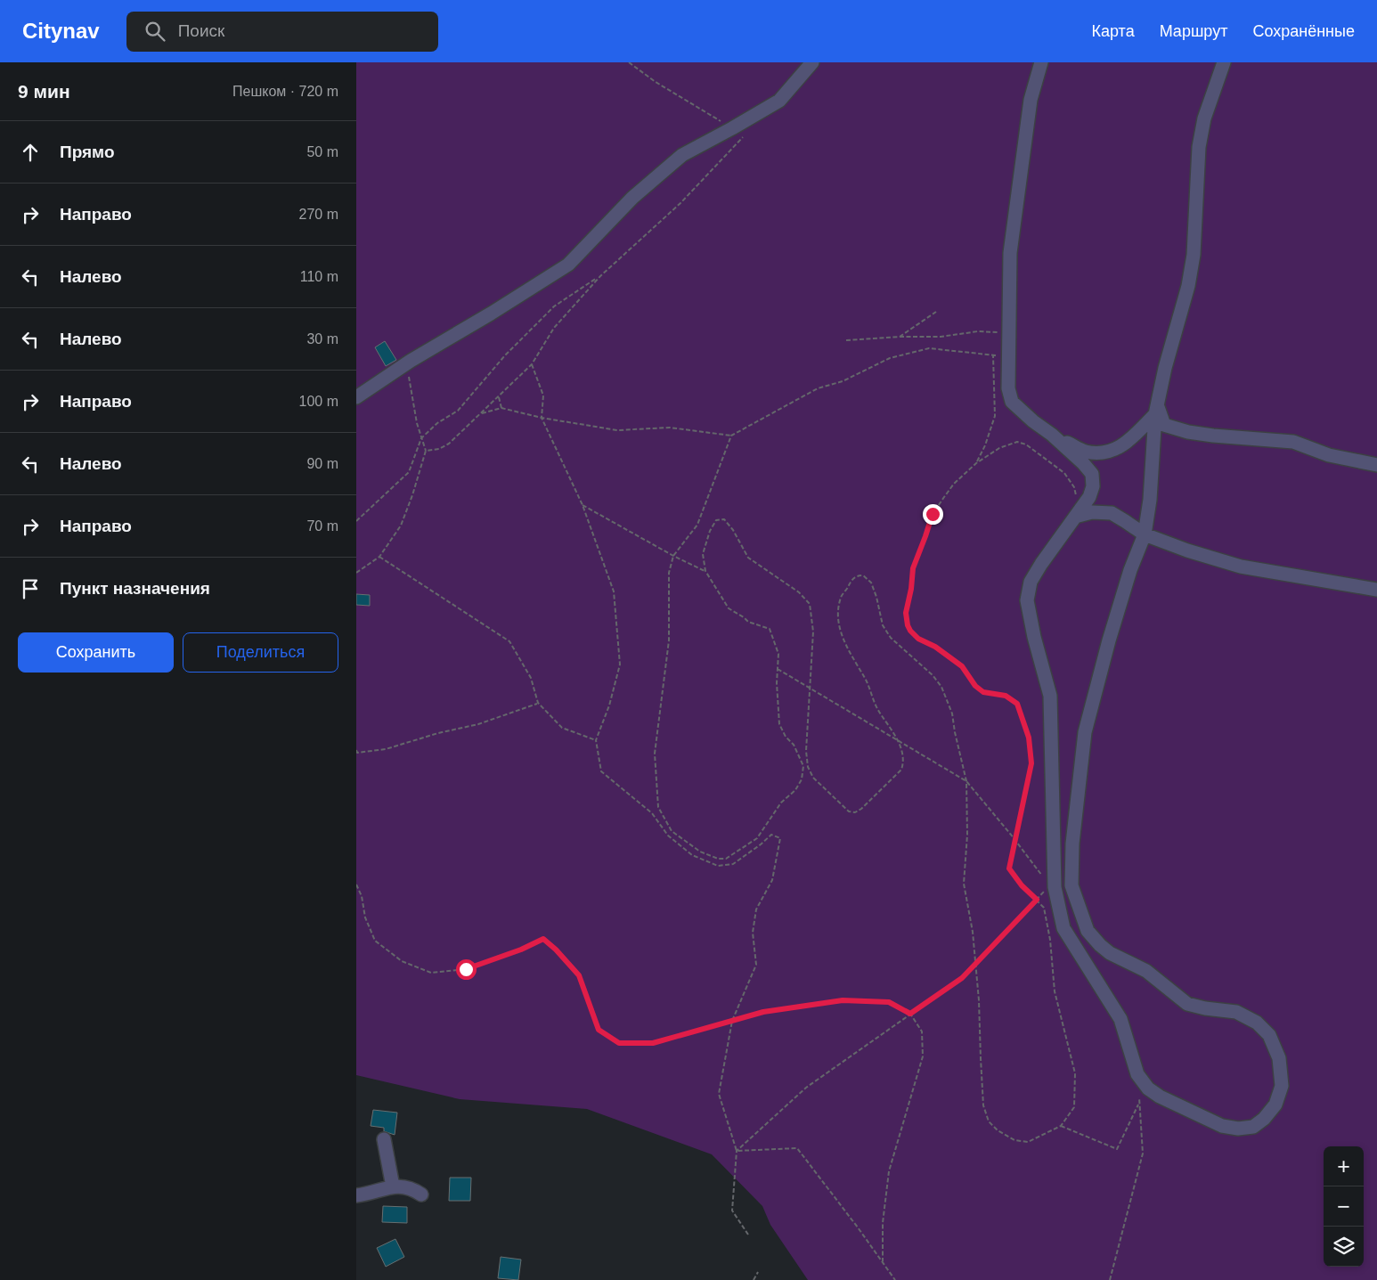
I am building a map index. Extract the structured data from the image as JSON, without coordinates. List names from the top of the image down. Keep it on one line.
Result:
{"page":{"header":"Citynav","search":"Поиск","nav":["Карта","Маршрут","Сохранённые"],"heading":["9 мин","Пешком · 720 m"],"list":[["Прямо","50 m"],["Направо","270 m"],["Налево","110 m"],["Налево","30 m"],["Направо","100 m"],["Налево","90 m"],["Направо","70 m"],"Пункт назначения"],"buttons":["Сохранить","Поделиться"],"map_buttons":["+","−"]}}
